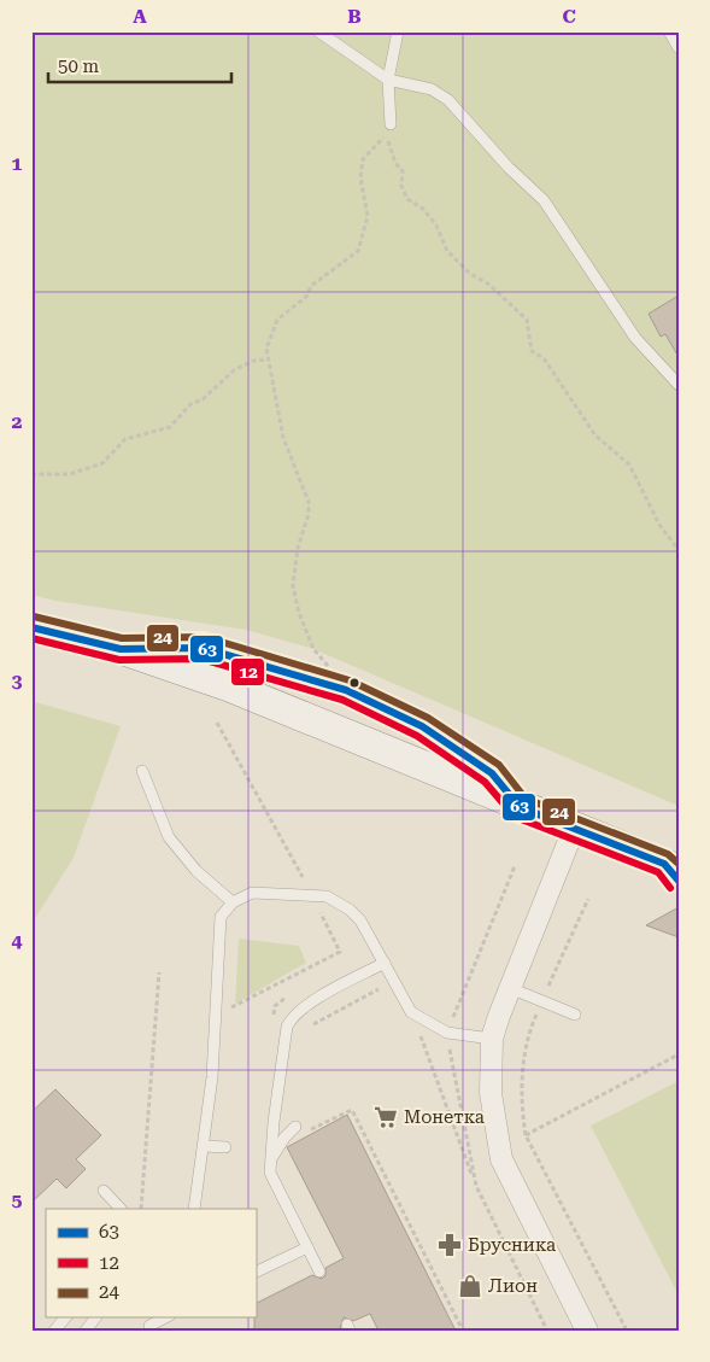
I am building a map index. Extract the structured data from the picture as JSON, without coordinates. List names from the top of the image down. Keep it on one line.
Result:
{"places":{"supermarket":["Монетка"],"pharmacy":["Брусника"],"shop":["Лион"]},"lines":["transit line 24","transit line 63","transit line 12"],"legend":["63","12","24"],"scale_bar":"50 m","grid":{"columns":["A","B","C"],"rows":["1","2","3","4","5"]}}
